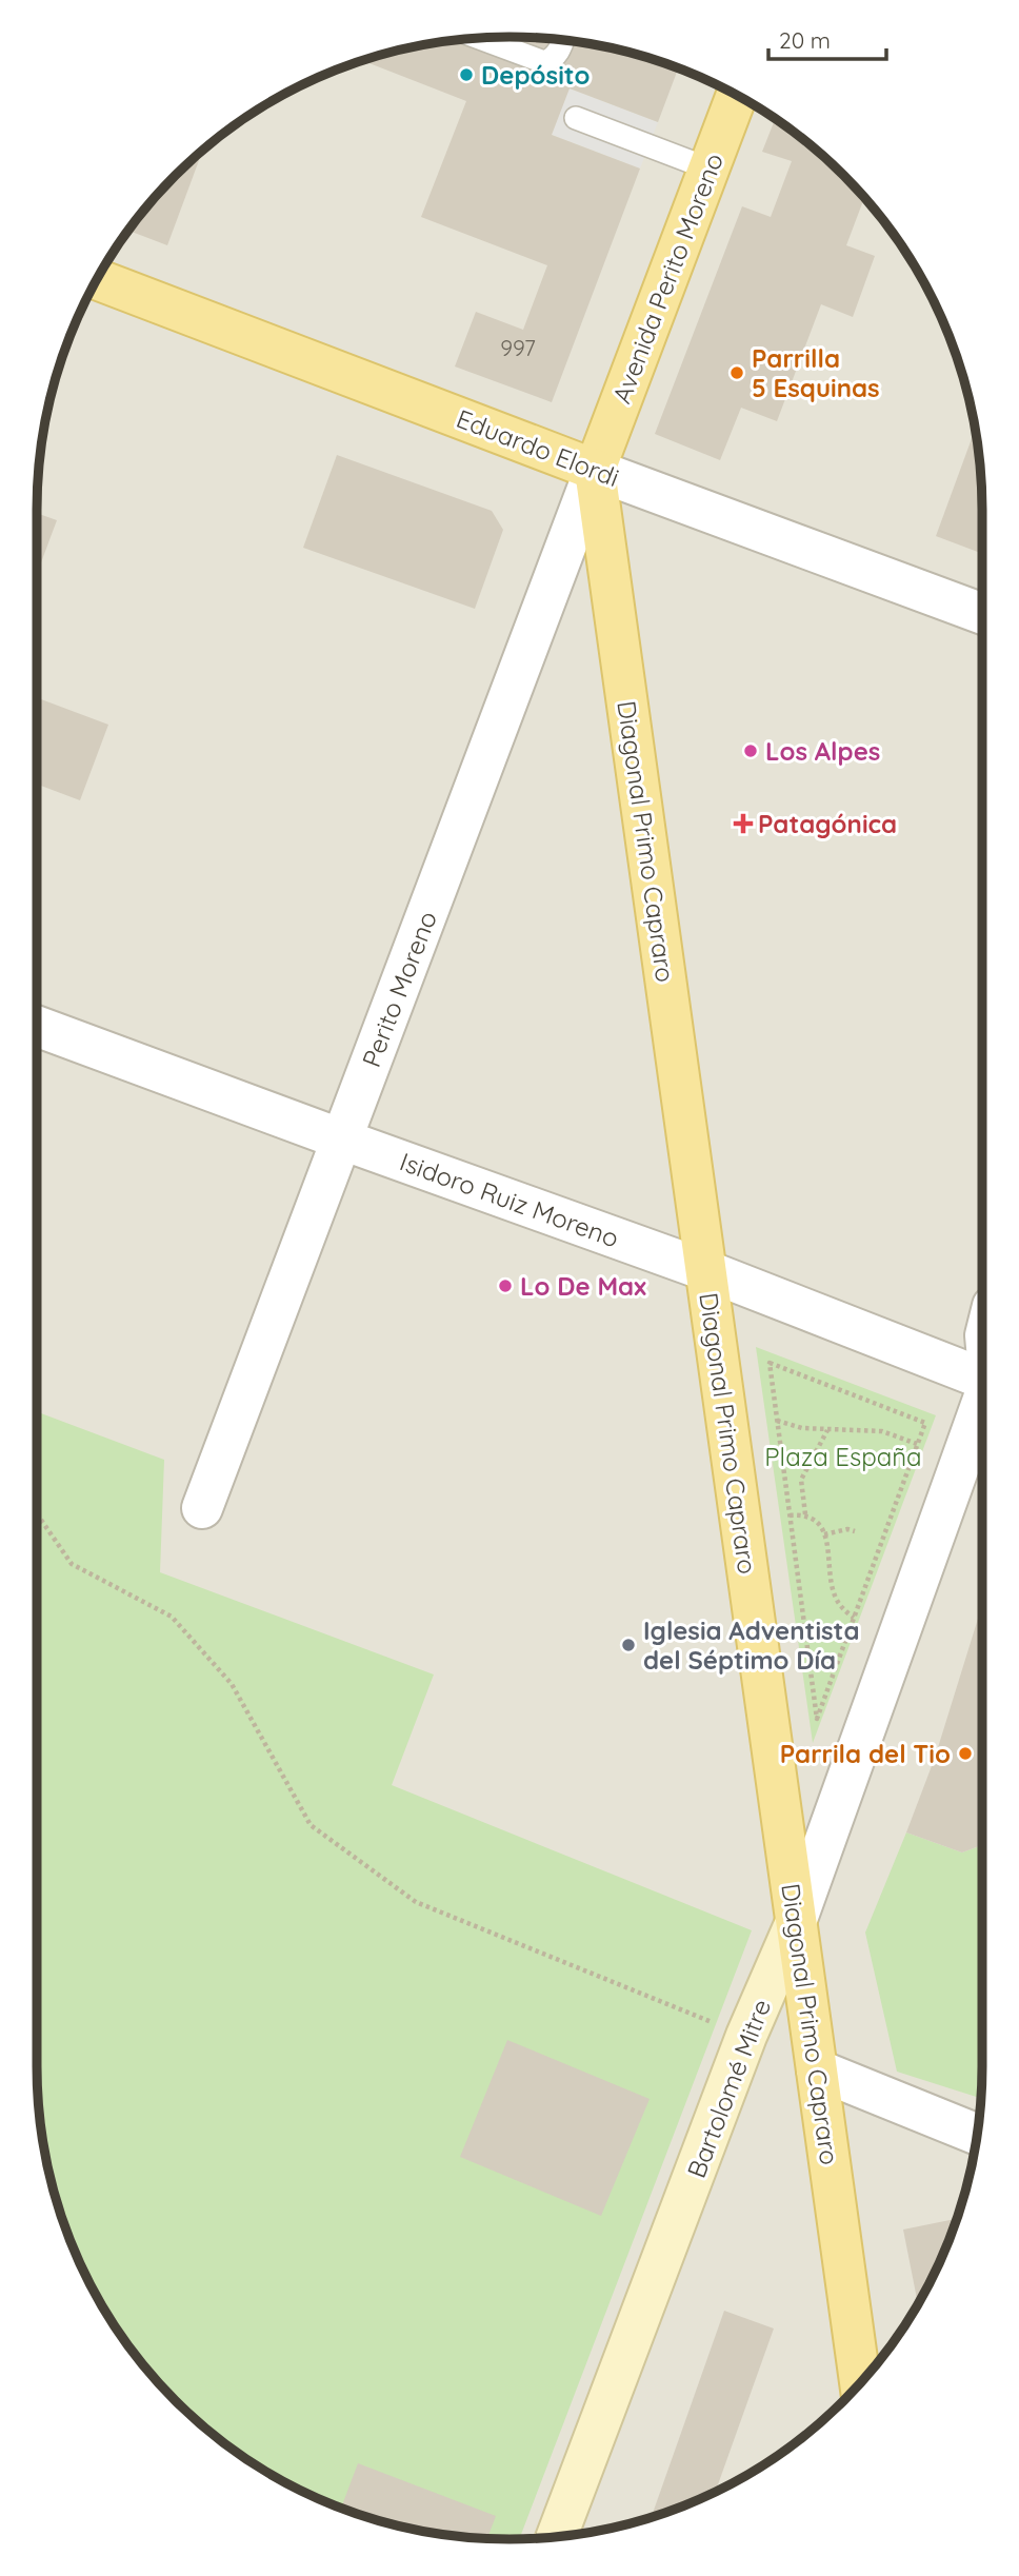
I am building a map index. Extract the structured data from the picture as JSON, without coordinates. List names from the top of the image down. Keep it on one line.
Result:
{"streets":{"main road":["Avenida Perito Moreno","Eduardo Elordi","Diagonal Primo Capraro"],"street":["Perito Moreno","Isidoro Ruiz Moreno","Bartolomé Mitre"]},"crossings":[["Avenida Perito Moreno","Eduardo Elordi"],["Avenida Perito Moreno","Diagonal Primo Capraro"],["Avenida Perito Moreno","Perito Moreno"],["Eduardo Elordi","Diagonal Primo Capraro"],["Eduardo Elordi","Perito Moreno"],["Diagonal Primo Capraro","Perito Moreno"],["Diagonal Primo Capraro","Isidoro Ruiz Moreno"],["Diagonal Primo Capraro","Bartolomé Mitre"],["Perito Moreno","Isidoro Ruiz Moreno"]],"parks":["Plaza España"],"places":{"other":["Depósito","Parrilla 5 Esquinas","Los Alpes","Lo De Max","Iglesia Adventista del Séptimo Día","Parrila del Tio"],"health":["Patagónica"]},"house_numbers":["997"],"scale_bar":"20 m"}
